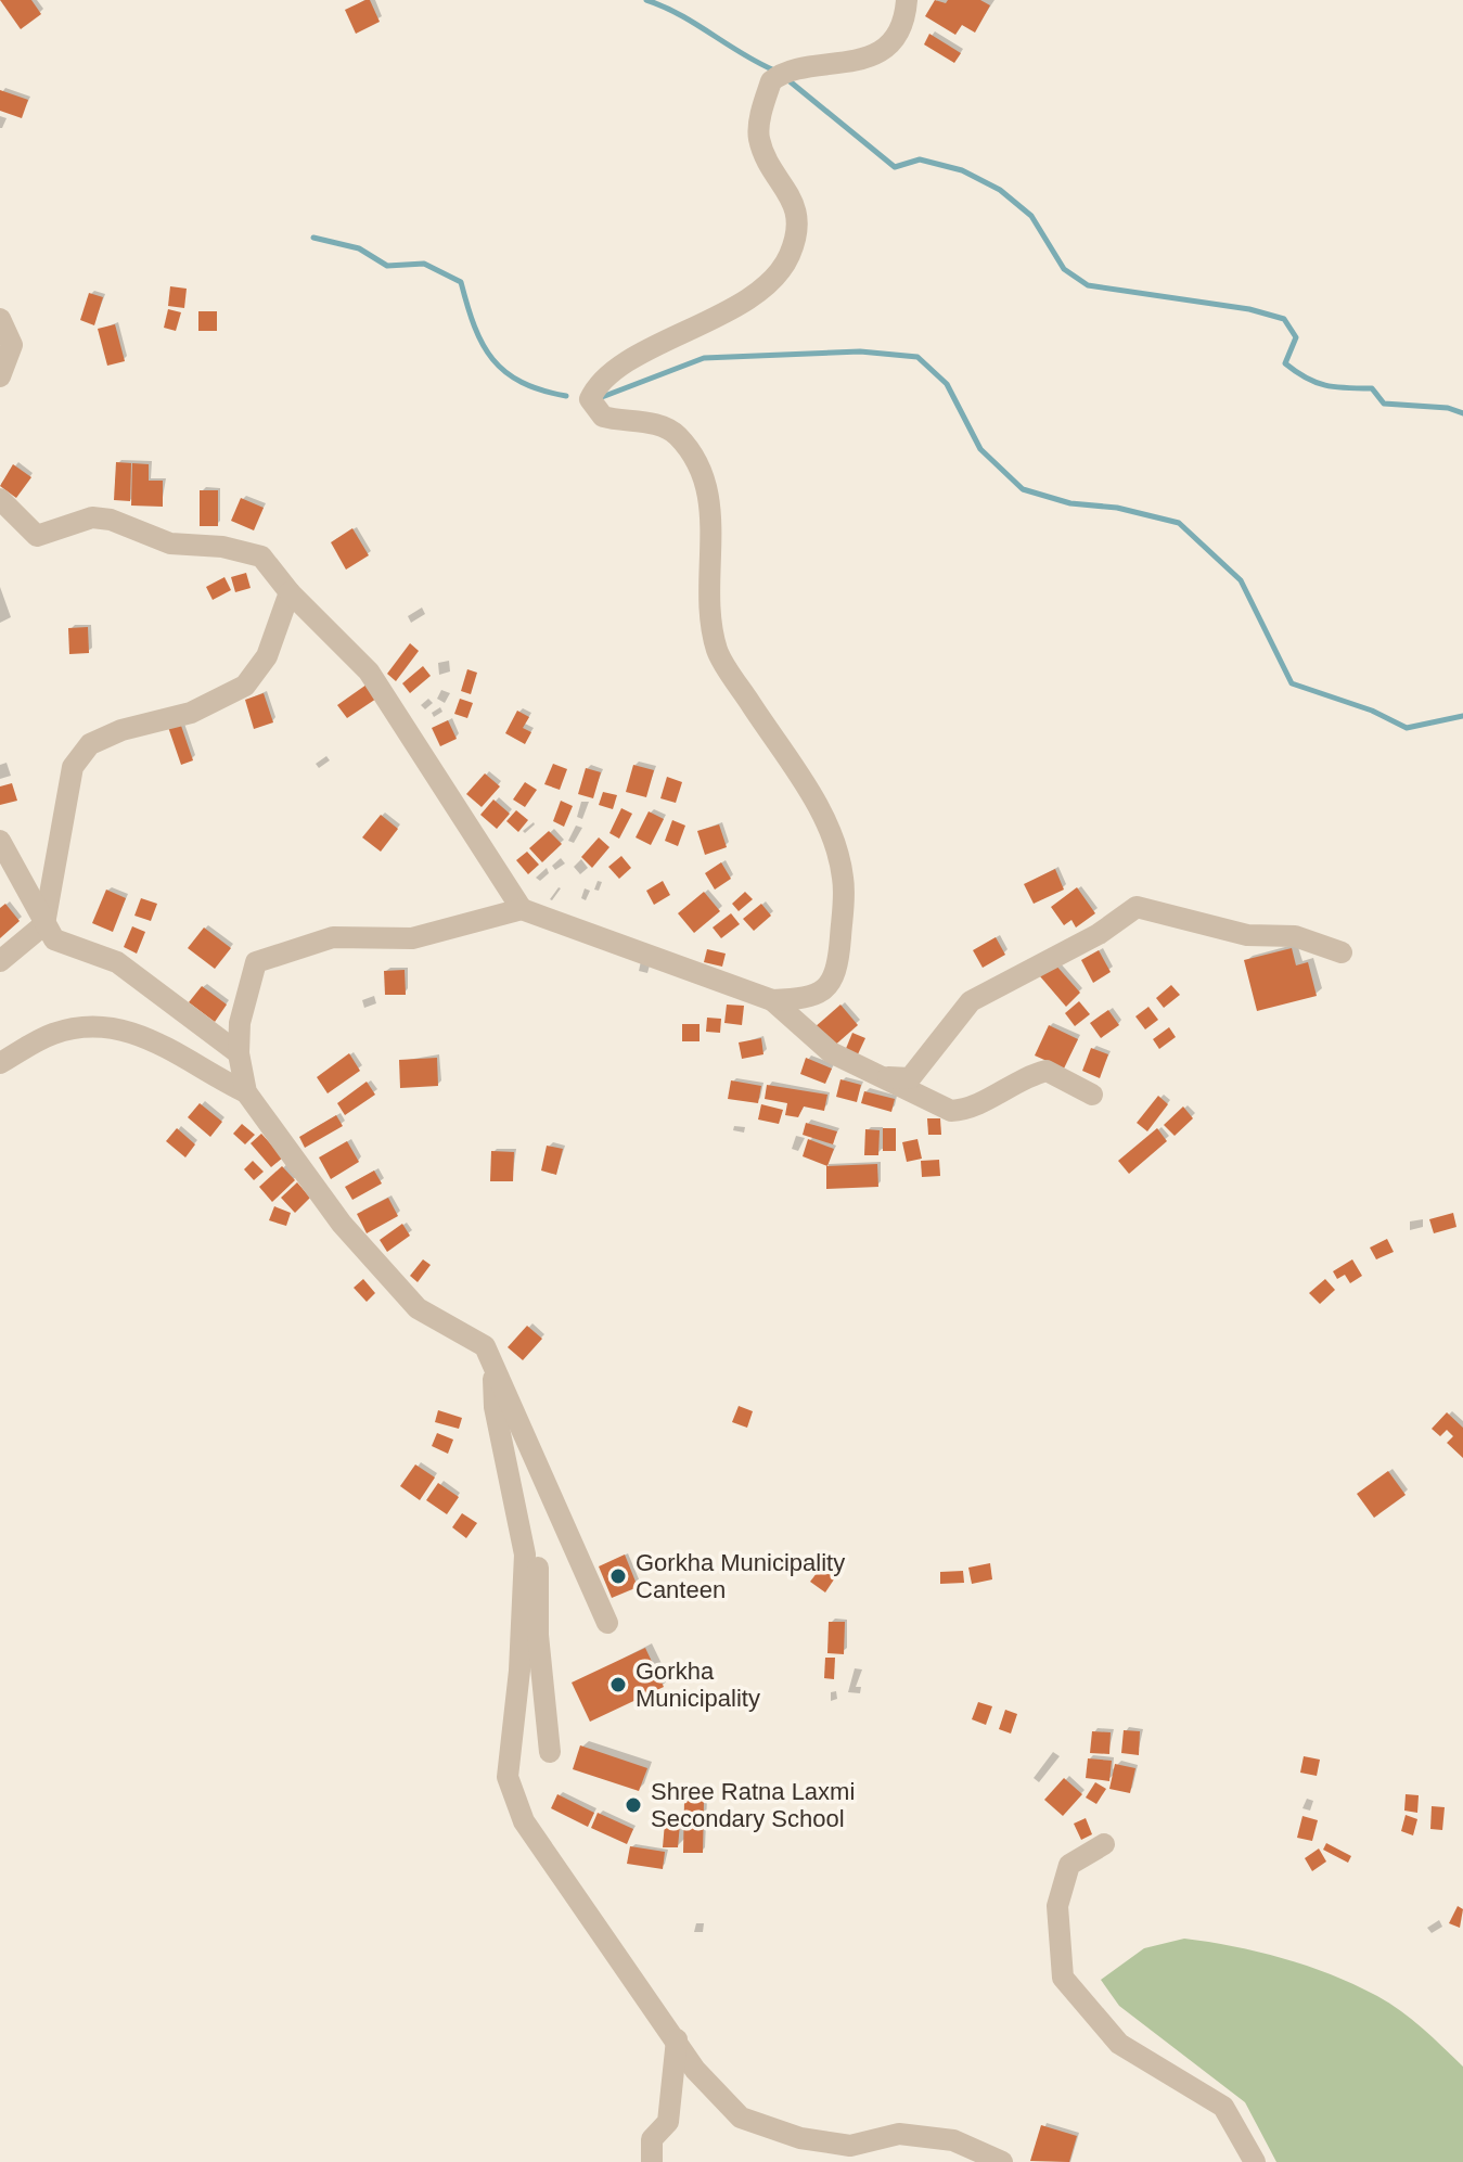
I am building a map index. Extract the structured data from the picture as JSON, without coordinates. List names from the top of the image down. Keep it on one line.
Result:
{"places":["Gorkha Municipality Canteen","Gorkha Municipality","Shree Ratna Laxmi Secondary School"]}
